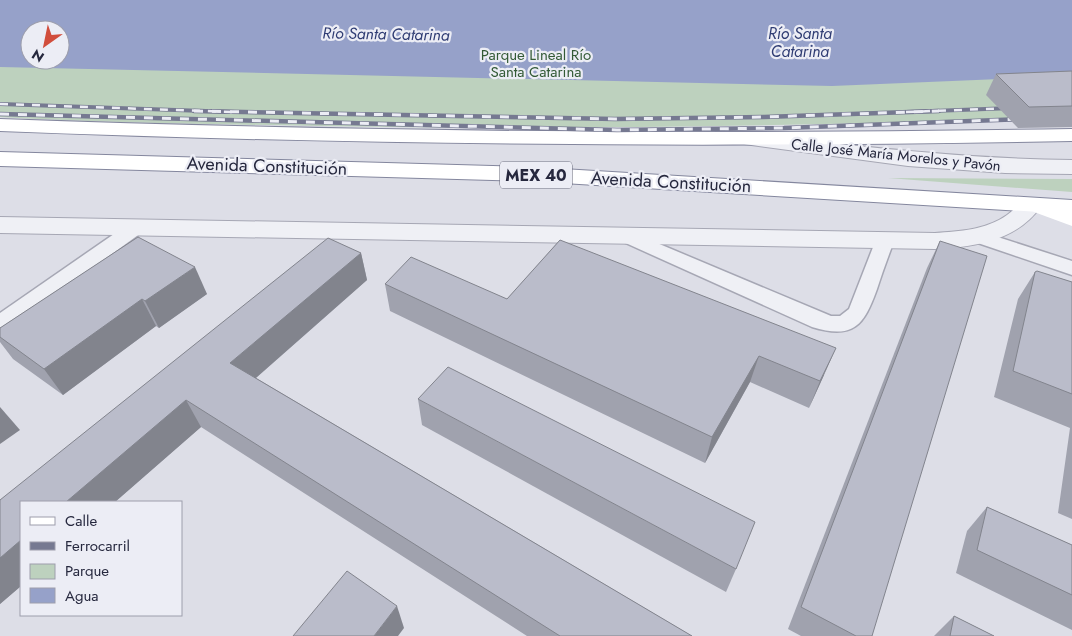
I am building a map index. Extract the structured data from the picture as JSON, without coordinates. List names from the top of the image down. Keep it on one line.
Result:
{"streets":{"main road":["Avenida Constitución","MEX 40"],"street":["Calle José María Morelos y Pavón"]},"crossings":[["Calle José María Morelos y Pavón","Avenida Constitución"]],"water":["Río Santa Catarina"],"parks":["Parque Lineal Río Santa Catarina"],"legend":["Calle","Ferrocarril","Parque","Agua"],"north":"bottom left"}
